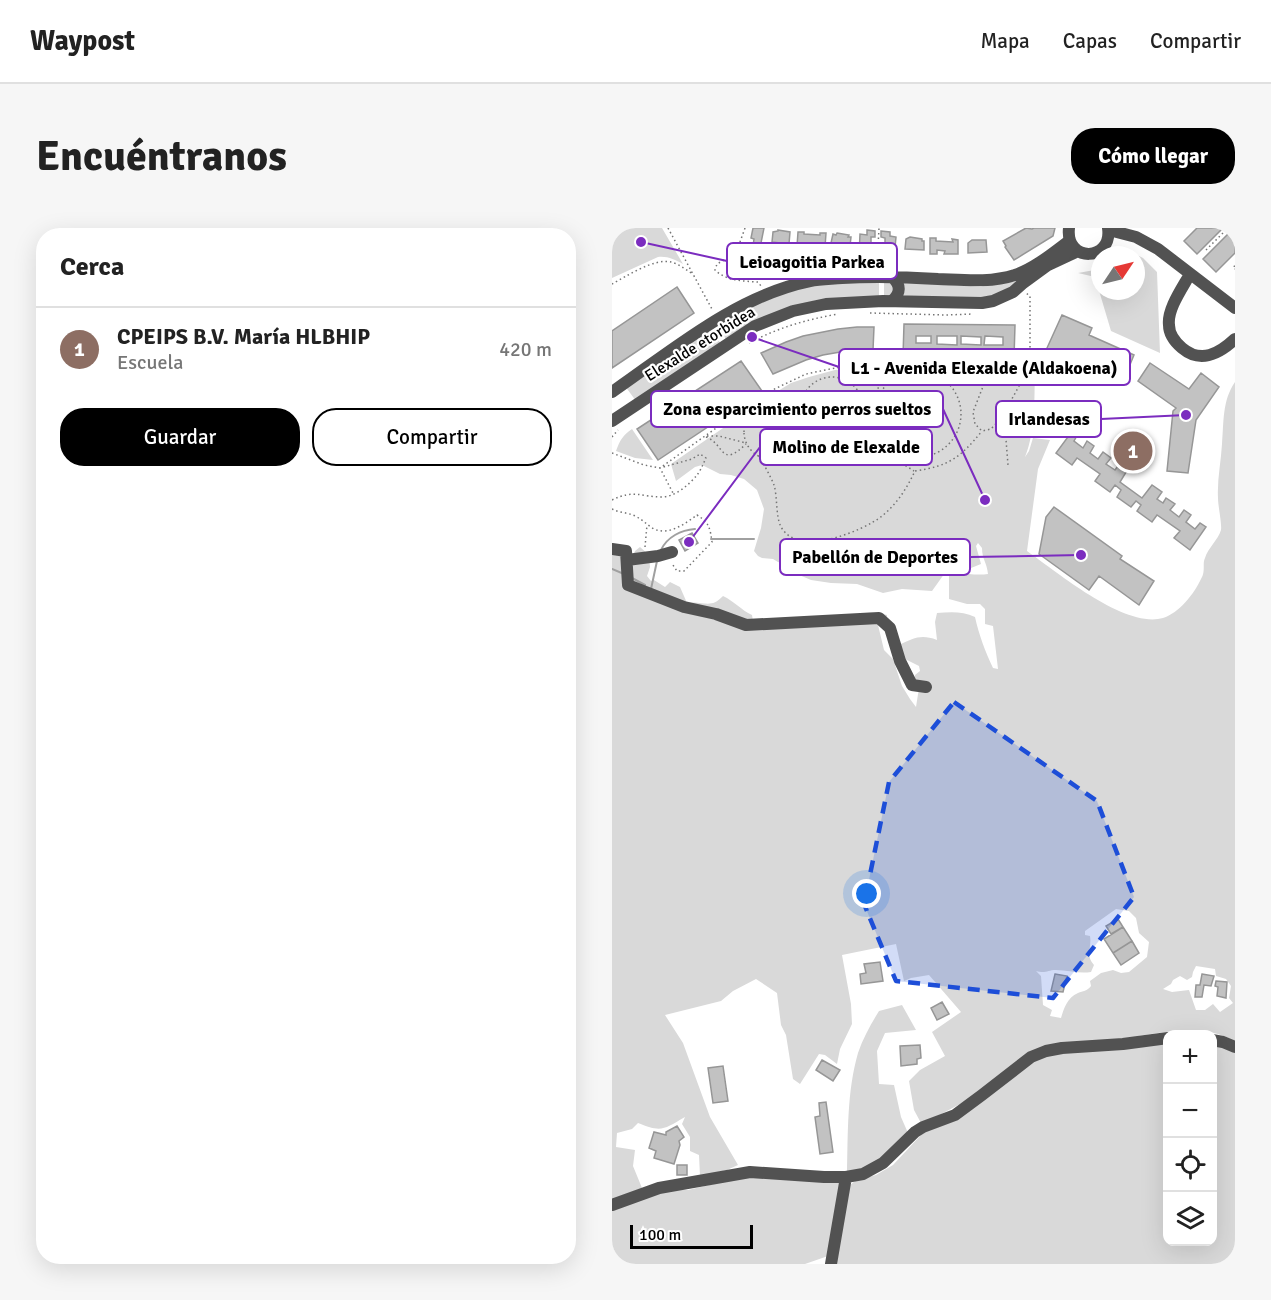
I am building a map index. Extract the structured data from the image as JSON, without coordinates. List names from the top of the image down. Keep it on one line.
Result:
{"streets":{"street":["Elexalde etorbidea"]},"places":["Leioagoitia Parkea","L1 - Avenida Elexalde (Aldakoena)","Irlandesas","Zona esparcimiento perros sueltos","Molino de Elexalde","Pabellón de Deportes"],"scale_bar":"100 m","north":"top right","page":{"header":"Waypost","nav":["Mapa","Capas","Compartir"],"buttons":["Cómo llegar",["Guardar","Compartir"]],"title":"Encuéntranos","heading":"Cerca","list":[{"mark":"1","name":"CPEIPS B.V. María HLBHIP","note":"Escuela","value":"420 m"}],"pins":"1","map_buttons":["+","−"],"scale":"100 m"}}
